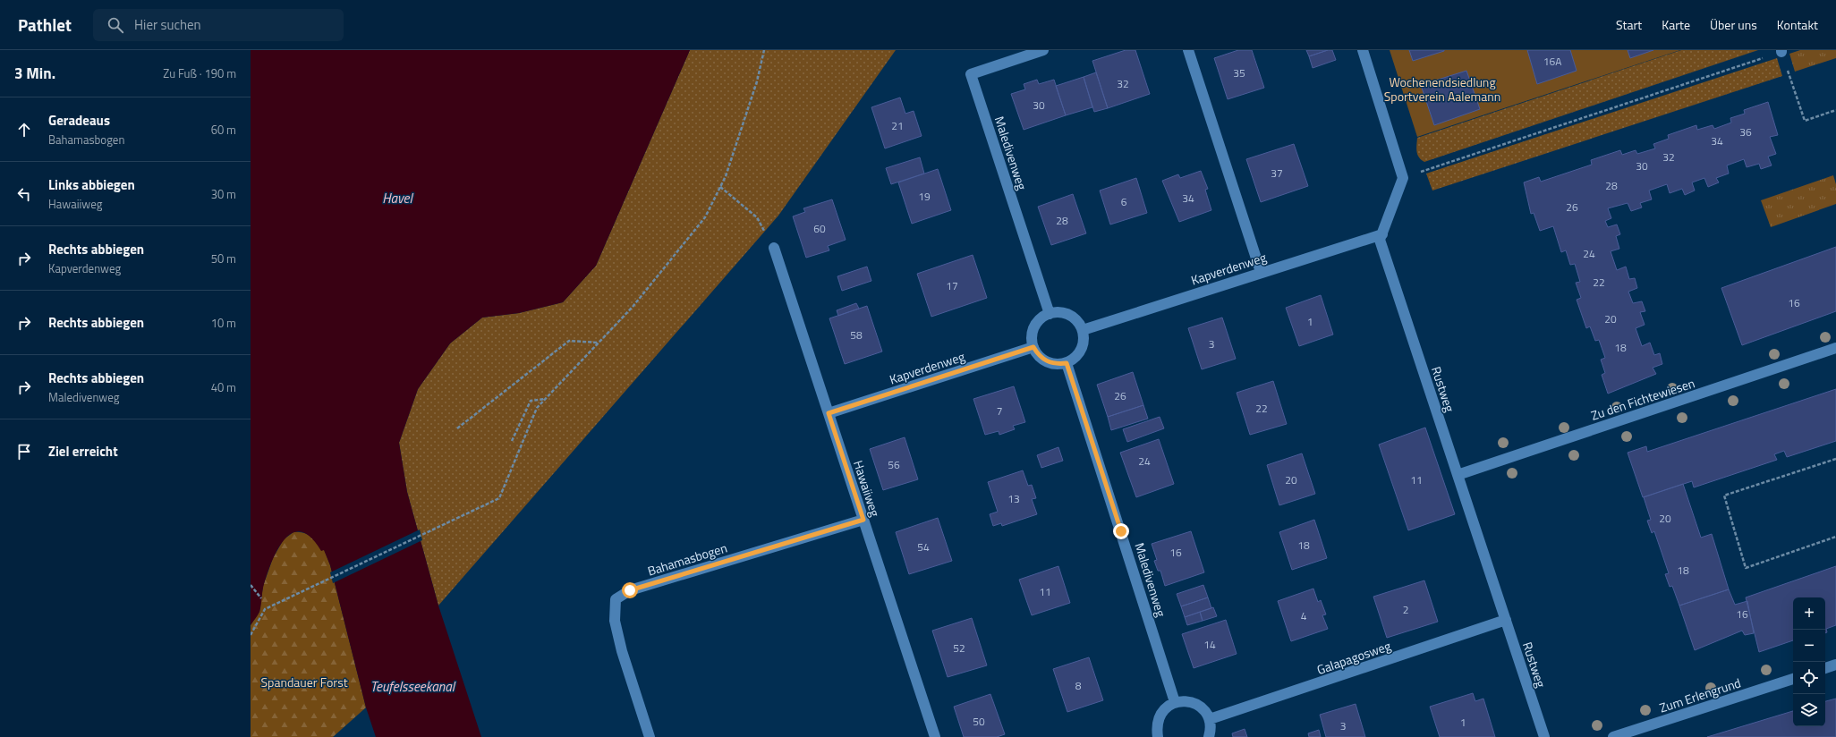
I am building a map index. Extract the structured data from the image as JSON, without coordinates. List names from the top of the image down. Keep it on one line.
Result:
{"streets":{"street":["Maledivenweg","Kapverdenweg","Rustweg","Zu den Fichtewiesen","Hawaiiweg","Bahamasbogen","Galapagosweg","Zum Erlengrund"]},"crossings":[["Maledivenweg","Kapverdenweg"],["Kapverdenweg","Rustweg"],["Kapverdenweg","Hawaiiweg"],["Rustweg","Zu den Fichtewiesen"],["Rustweg","Galapagosweg"],["Hawaiiweg","Bahamasbogen"]],"water":["Havel","Teufelsseekanal"],"parks":["Wochenendsiedlung Sportverein Aalemann","Spandauer Forst"],"house_numbers":["16A","35","32","30","21","36","34","32","30","37","28","19","34","6","26","28","60","24","22","17","16","20","1","58","3","18","26","22","7","24","56","20","11","13","20","18","54","16","18","11","2","16","4","14","52","8","50","1","3"],"page":{"header":"Pathlet","search":"Hier suchen","nav":["Start","Karte","Über uns","Kontakt"],"heading":["3 Min.","Zu Fuß · 190 m"],"list":[["Geradeaus","Bahamasbogen","60 m"],["Links abbiegen","Hawaiiweg","30 m"],["Rechts abbiegen","Kapverdenweg","50 m"],["Rechts abbiegen","10 m"],["Rechts abbiegen","Maledivenweg","40 m"],"Ziel erreicht"],"map_buttons":["+","−"]}}
